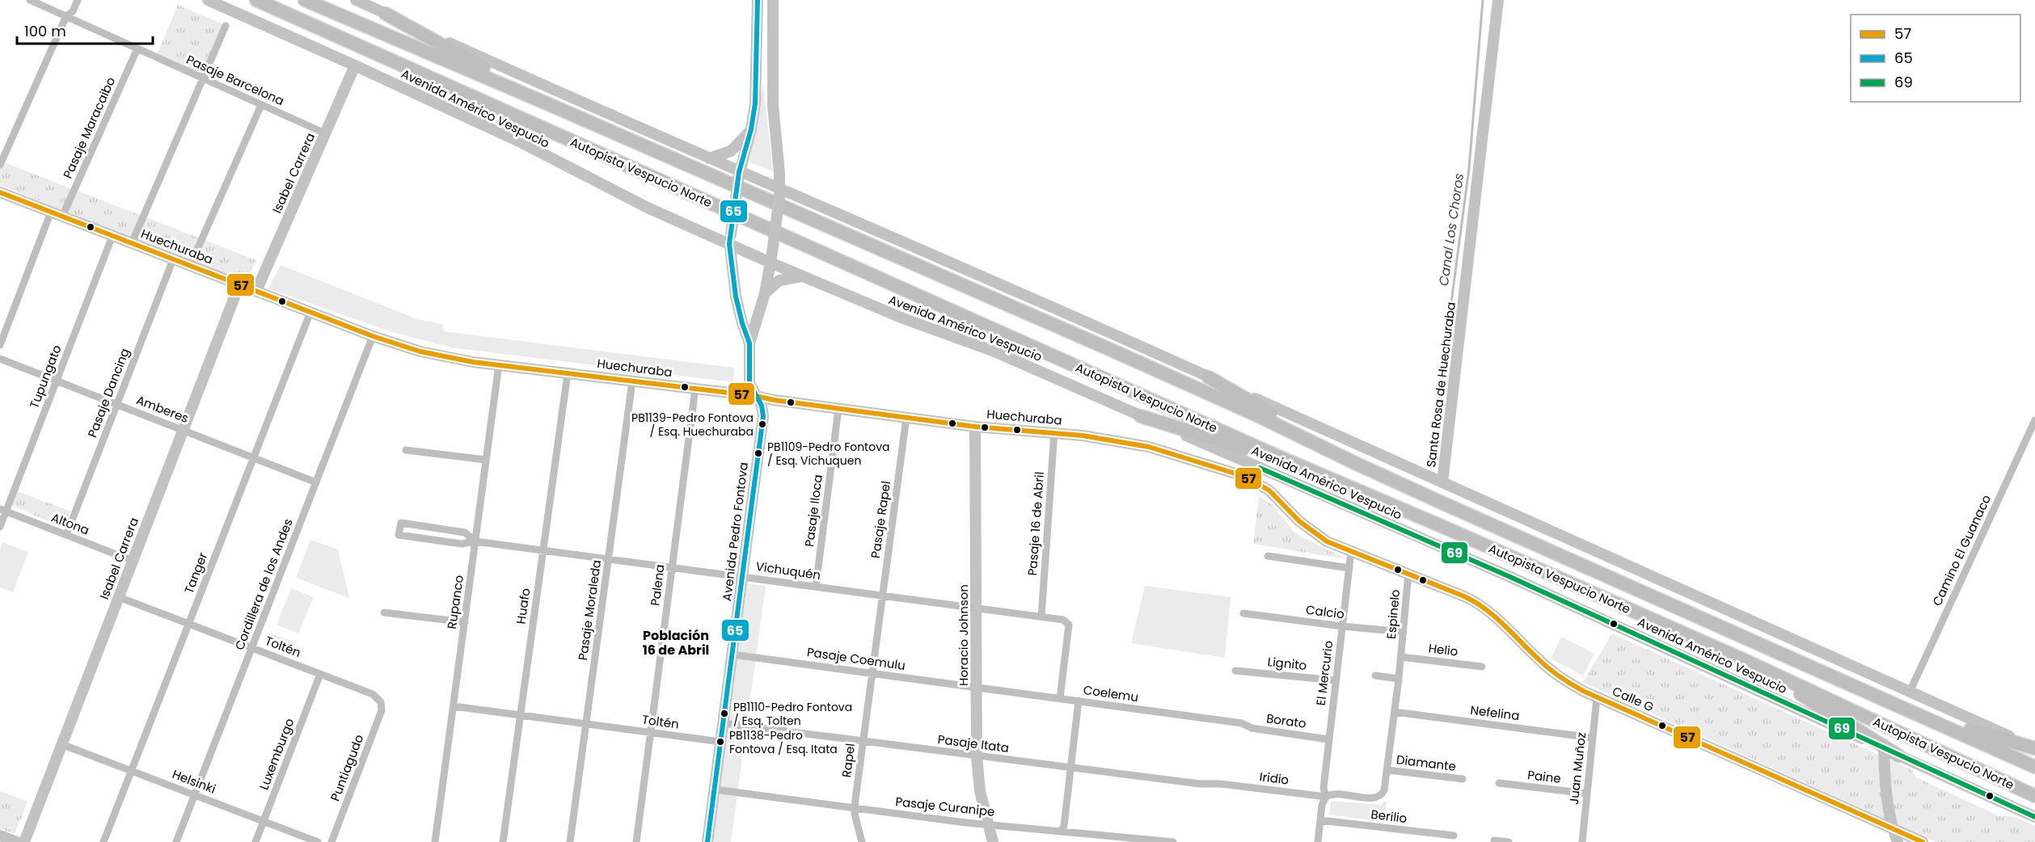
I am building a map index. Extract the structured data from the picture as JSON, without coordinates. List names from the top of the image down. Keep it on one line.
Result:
{"streets":{"highway":["Autopista Vespucio Norte"],"main road":["Avenida Américo Vespucio","Isabel Carrera","Huechuraba","Santa Rosa de Huechuraba","Avenida Pedro Fontova","Horacio Johnson","Calle G"],"street":["Pasaje Barcelona","Pasaje Maracaibo","Tupungato","Pasaje Dancing","Amberes","Pasaje Iloca","Pasaje Rapel","Altona","Pasaje 16 de Abril","Camino El Guanaco","Vichuquén","Tanger","Cordillera de los Andes","Palena","Rupanco","Huafo","Pasaje Moraleda","Calcio","Espinelo","Toltén","Helio","Pasaje Coemulu","Lignito","El Mercurio","Coelemu","Nefelina","Borato","Pasaje Itata","Luxemburgo","Rapel","Diamante","Puntiagudo","Juan Muñoz","Paine","Iridio","Helsinki","Pasaje Curanipe","Berilio"]},"crossings":[["Pasaje Barcelona","Pasaje Maracaibo"],["Pasaje Barcelona","Isabel Carrera"],["Avenida Américo Vespucio","Isabel Carrera"],["Avenida Américo Vespucio","Avenida Pedro Fontova"],["Pasaje Maracaibo","Huechuraba"],["Isabel Carrera","Huechuraba"],["Isabel Carrera","Amberes"],["Isabel Carrera","Altona"],["Isabel Carrera","Toltén"],["Isabel Carrera","Helsinki"],["Huechuraba","Tupungato"],["Huechuraba","Pasaje Dancing"],["Huechuraba","Pasaje Iloca"],["Huechuraba","Pasaje Rapel"],["Huechuraba","Pasaje 16 de Abril"],["Huechuraba","Avenida Pedro Fontova"],["Huechuraba","Tanger"],["Huechuraba","Cordillera de los Andes"],["Huechuraba","Palena"],["Huechuraba","Rupanco"],["Huechuraba","Huafo"],["Huechuraba","Pasaje Moraleda"],["Huechuraba","Horacio Johnson"],["Huechuraba","El Mercurio"],["Huechuraba","Calle G"],["Tupungato","Amberes"],["Tupungato","Altona"],["Pasaje Dancing","Amberes"],["Pasaje Dancing","Altona"],["Amberes","Tanger"],["Amberes","Cordillera de los Andes"],["Pasaje Iloca","Vichuquén"],["Pasaje Rapel","Vichuquén"],["Pasaje Rapel","Rapel"],["Pasaje 16 de Abril","Vichuquén"],["Avenida Pedro Fontova","Vichuquén"],["Avenida Pedro Fontova","Toltén"],["Avenida Pedro Fontova","Pasaje Coemulu"],["Avenida Pedro Fontova","Pasaje Itata"],["Avenida Pedro Fontova","Pasaje Curanipe"],["Vichuquén","Palena"],["Vichuquén","Rupanco"],["Vichuquén","Huafo"],["Vichuquén","Pasaje Moraleda"],["Vichuquén","Horacio Johnson"],["Vichuquén","Coelemu"],["Vichuquén","Rapel"],["Tanger","Toltén"],["Tanger","Helsinki"],["Cordillera de los Andes","Toltén"],["Cordillera de los Andes","Helsinki"],["Palena","Toltén"],["Rupanco","Toltén"],["Huafo","Toltén"],["Pasaje Moraleda","Toltén"],["Calcio","Espinelo"],["Calcio","El Mercurio"],["Espinelo","Helio"],["Espinelo","Calle G"],["Horacio Johnson","Pasaje Coemulu"],["Horacio Johnson","Coelemu"],["Horacio Johnson","Pasaje Itata"],["Horacio Johnson","Pasaje Curanipe"],["Toltén","Luxemburgo"],["Toltén","Puntiagudo"],["Pasaje Coemulu","Coelemu"],["Pasaje Coemulu","Rapel"],["Lignito","El Mercurio"],["El Mercurio","Calle G"],["El Mercurio","Borato"],["El Mercurio","Iridio"],["El Mercurio","Berilio"],["Coelemu","Borato"],["Calle G","Juan Muñoz"],["Nefelina","Juan Muñoz"],["Pasaje Itata","Rapel"],["Pasaje Itata","Iridio"],["Luxemburgo","Helsinki"],["Rapel","Pasaje Curanipe"],["Juan Muñoz","Paine"]],"districts":["Población 16 de Abril"],"water":["Canal Los Choros"],"places":["PB1139-Pedro Fontova / Esq. Huechuraba","PB1109-Pedro Fontova / Esq. Vichuquen","PB1110-Pedro Fontova / Esq. Tolten","PB1138-Pedro Fontova / Esq. Itata"],"lines":["transit line 65","transit line 57","transit line 69"],"legend":["57","65","69"],"scale_bar":"100 m"}
